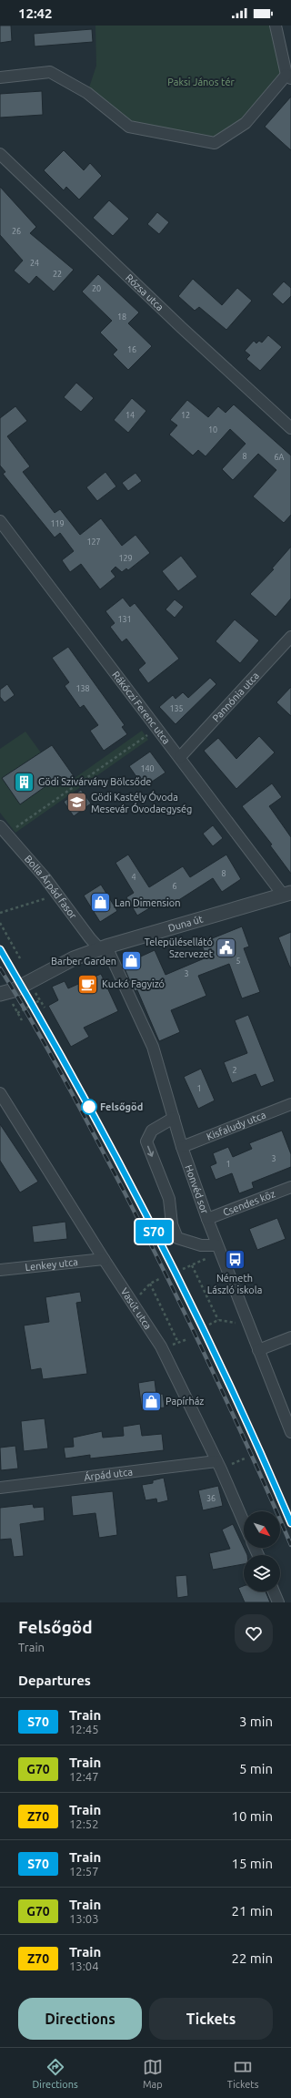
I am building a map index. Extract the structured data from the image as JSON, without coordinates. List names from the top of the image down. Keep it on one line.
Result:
{"streets":{"street":["Rózsa utca","Pannónia utca","Rákóczi Ferenc utca","Bolla Árpád fasor","Duna út","Kisfaludy utca","Honvéd sor","Csendes köz","Lenkey utca","Vasút utca","Árpád utca"]},"crossings":[["Pannónia utca","Rákóczi Ferenc utca"],["Rákóczi Ferenc utca","Duna út"],["Bolla Árpád fasor","Duna út"],["Bolla Árpád fasor","Honvéd sor"],["Duna út","Honvéd sor"],["Kisfaludy utca","Honvéd sor"],["Honvéd sor","Csendes köz"],["Lenkey utca","Vasút utca"],["Vasút utca","Árpád utca"]],"parks":["Paksi János tér"],"places":{"building":["Gödi Szivárvány Bölcsőde"],"school or university":["Gödi Kastély Óvoda Mesevár Óvodaegység"],"shop":["Lan Dimension","Barber Garden","Papírház"],"public building":["Településellátó Szervezet"],"cafe":["Kuckó Fagyizó"],"other":["Felsőgöd"],"bus stop":["Németh László iskola"]},"house_numbers":["26","24","22","20","18","16","14","12","10","8","6A","119","127","129","131","138","135","140","8","4","6","5","3","2","1","3","1","36"],"north":"bottom right","page":{"status":"12:42","on_map":"S70","heading":[["Felsőgöd","Train"],"Departures"],"list":[{"mark":"S70","name":"Train","note":"12:45","value":"3 min"},{"mark":"G70","name":"Train","note":"12:47","value":"5 min"},{"mark":"Z70","name":"Train","note":"12:52","value":"10 min"},{"mark":"S70","name":"Train","note":"12:57","value":"15 min"},{"mark":"G70","name":"Train","note":"13:03","value":"21 min"},{"mark":"Z70","name":"Train","note":"13:04","value":"22 min"}],"buttons":["Directions","Tickets"],"tabs":["Directions","Map","Tickets"]}}
